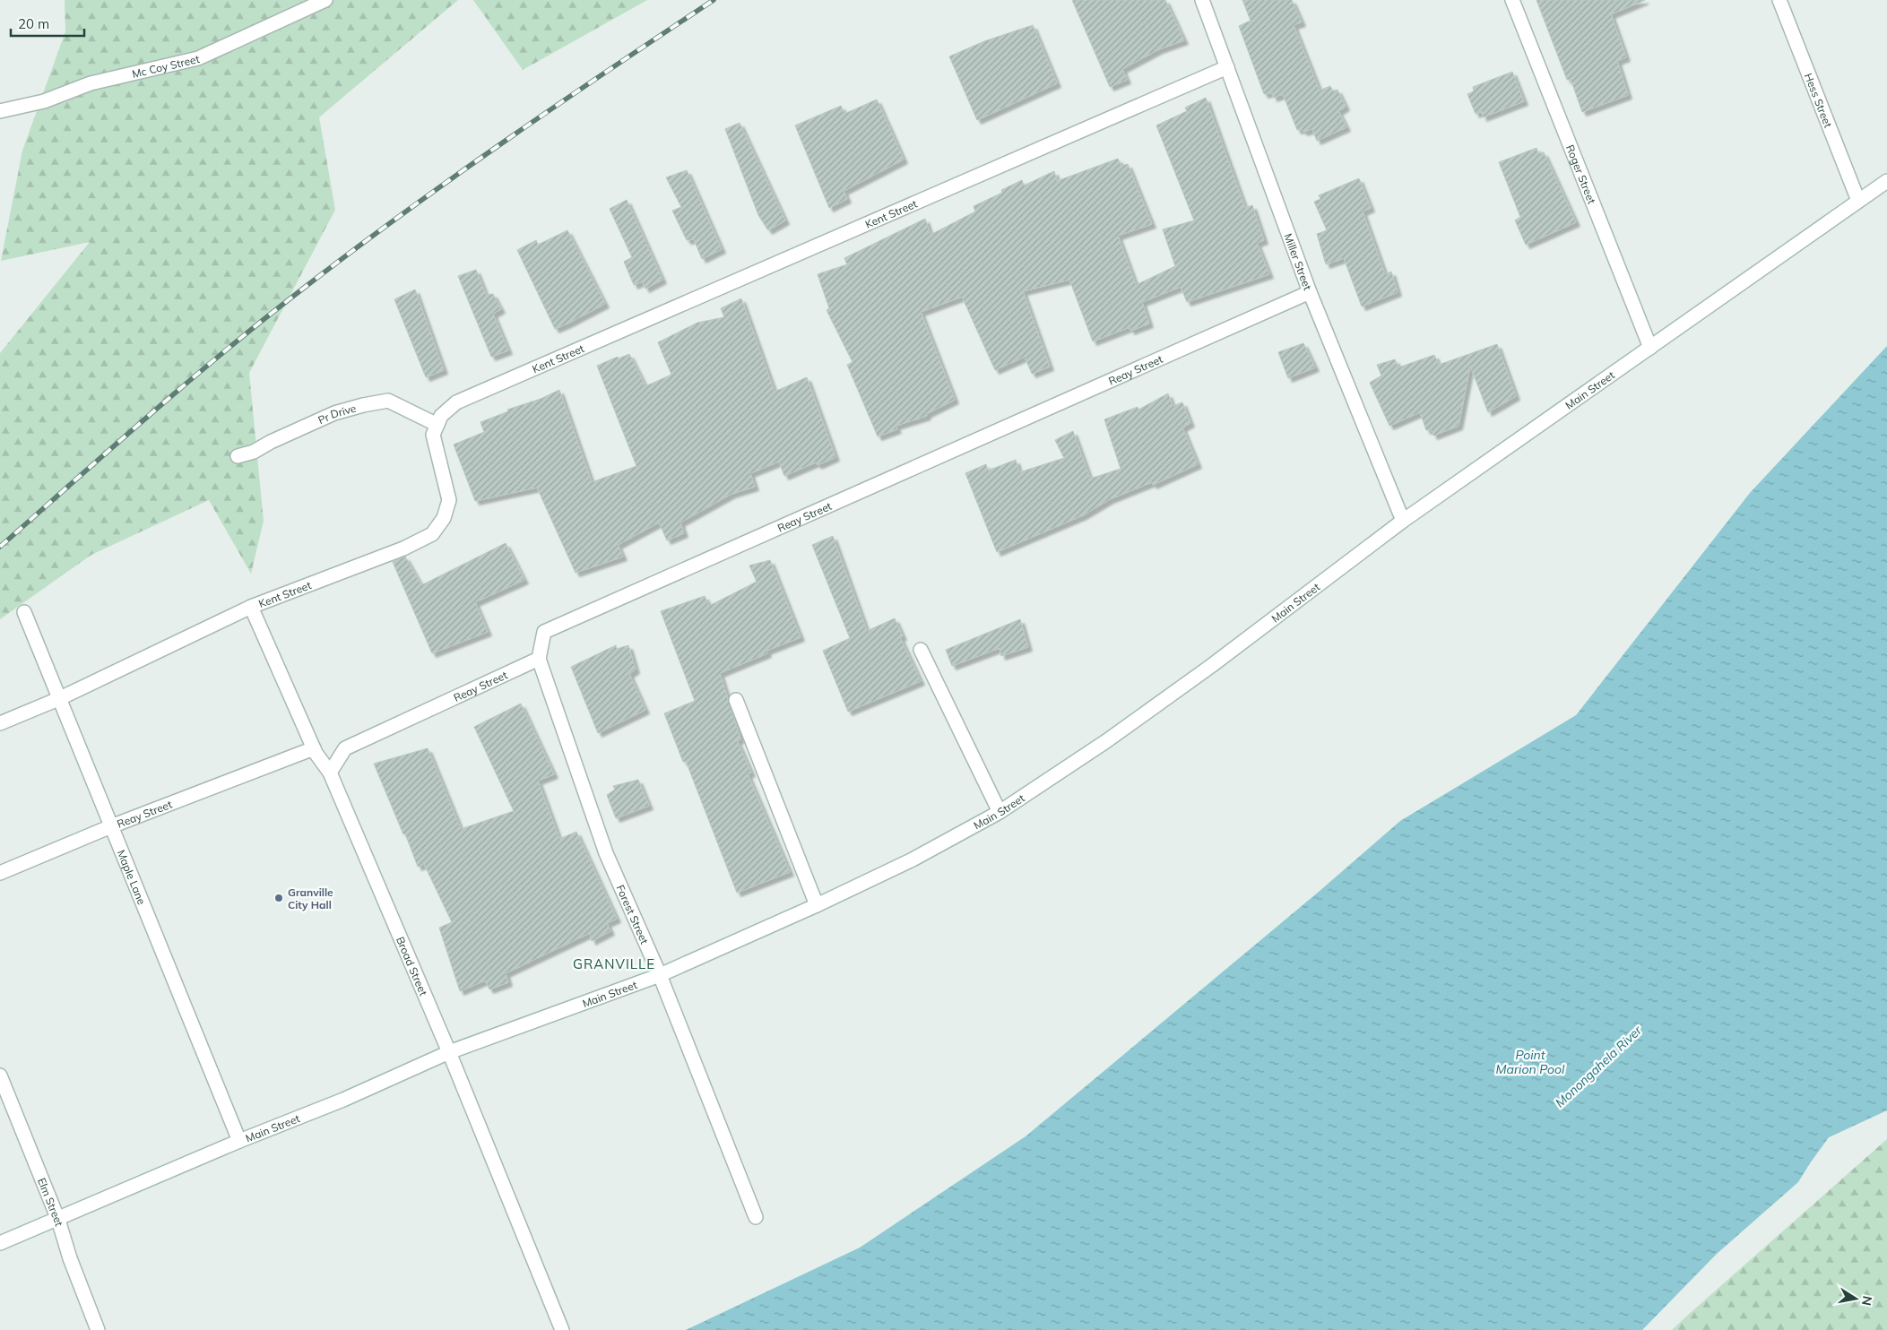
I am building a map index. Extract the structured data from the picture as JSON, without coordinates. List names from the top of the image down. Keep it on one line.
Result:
{"streets":{"street":["Mc Coy Street","Hess Street","Roger Street","Kent Street","Miller Street","Reay Street","Main Street","Pr Drive","Maple Lane","Forest Street","Broad Street","Elm Street"]},"crossings":[["Hess Street","Main Street"],["Roger Street","Main Street"],["Kent Street","Miller Street"],["Kent Street","Pr Drive"],["Kent Street","Maple Lane"],["Kent Street","Broad Street"],["Miller Street","Reay Street"],["Miller Street","Main Street"],["Reay Street","Maple Lane"],["Reay Street","Forest Street"],["Reay Street","Broad Street"],["Main Street","Maple Lane"],["Main Street","Forest Street"],["Main Street","Broad Street"],["Main Street","Elm Street"]],"districts":["GRANVILLE"],"water":["Point Marion Pool","Monongahela River"],"places":["Granville City Hall"],"scale_bar":"20 m","north":"right"}
